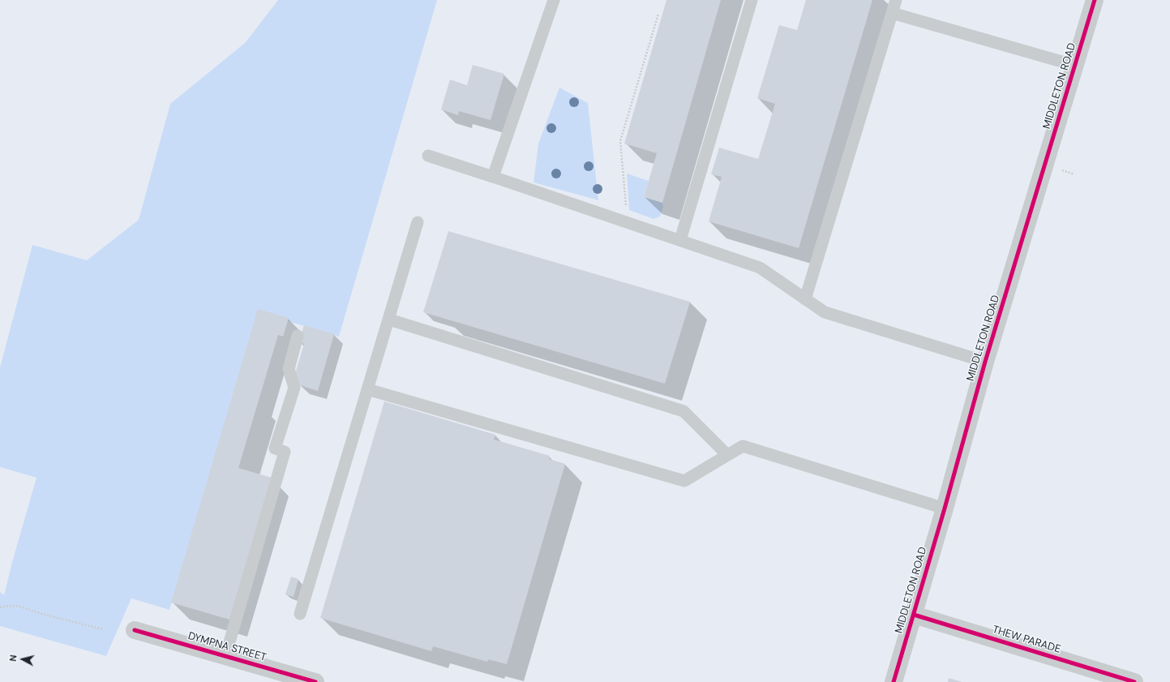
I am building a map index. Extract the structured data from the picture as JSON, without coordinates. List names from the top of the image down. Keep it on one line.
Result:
{"streets":{"street":["MIDDLETON ROAD","THEW PARADE","DYMPNA STREET"]},"crossings":[["MIDDLETON ROAD","THEW PARADE"]],"north":"left"}
